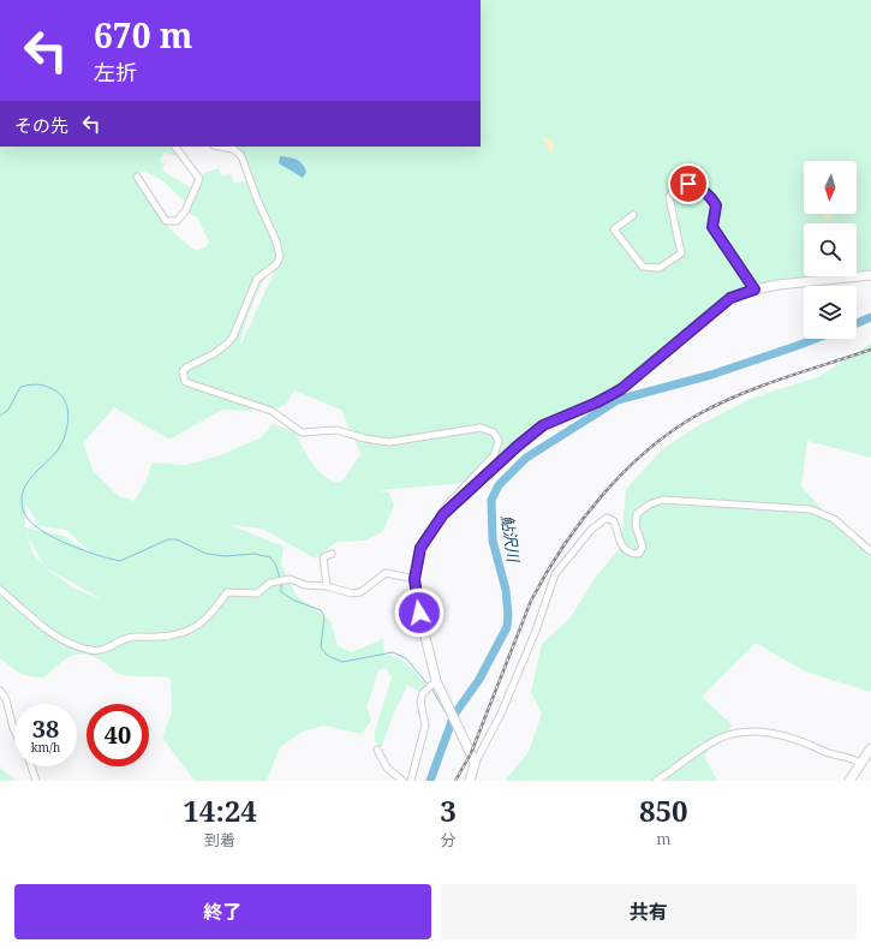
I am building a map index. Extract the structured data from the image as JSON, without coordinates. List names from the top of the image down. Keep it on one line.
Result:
{"water":["鮎沢川"],"north":"bottom","page":{"turn":["670 m","左折"],"then":"その先","speed":"38 km/h","limit":"40","eta":["14:24","到着","3","分","850","m"],"buttons":["終了","共有"]}}
